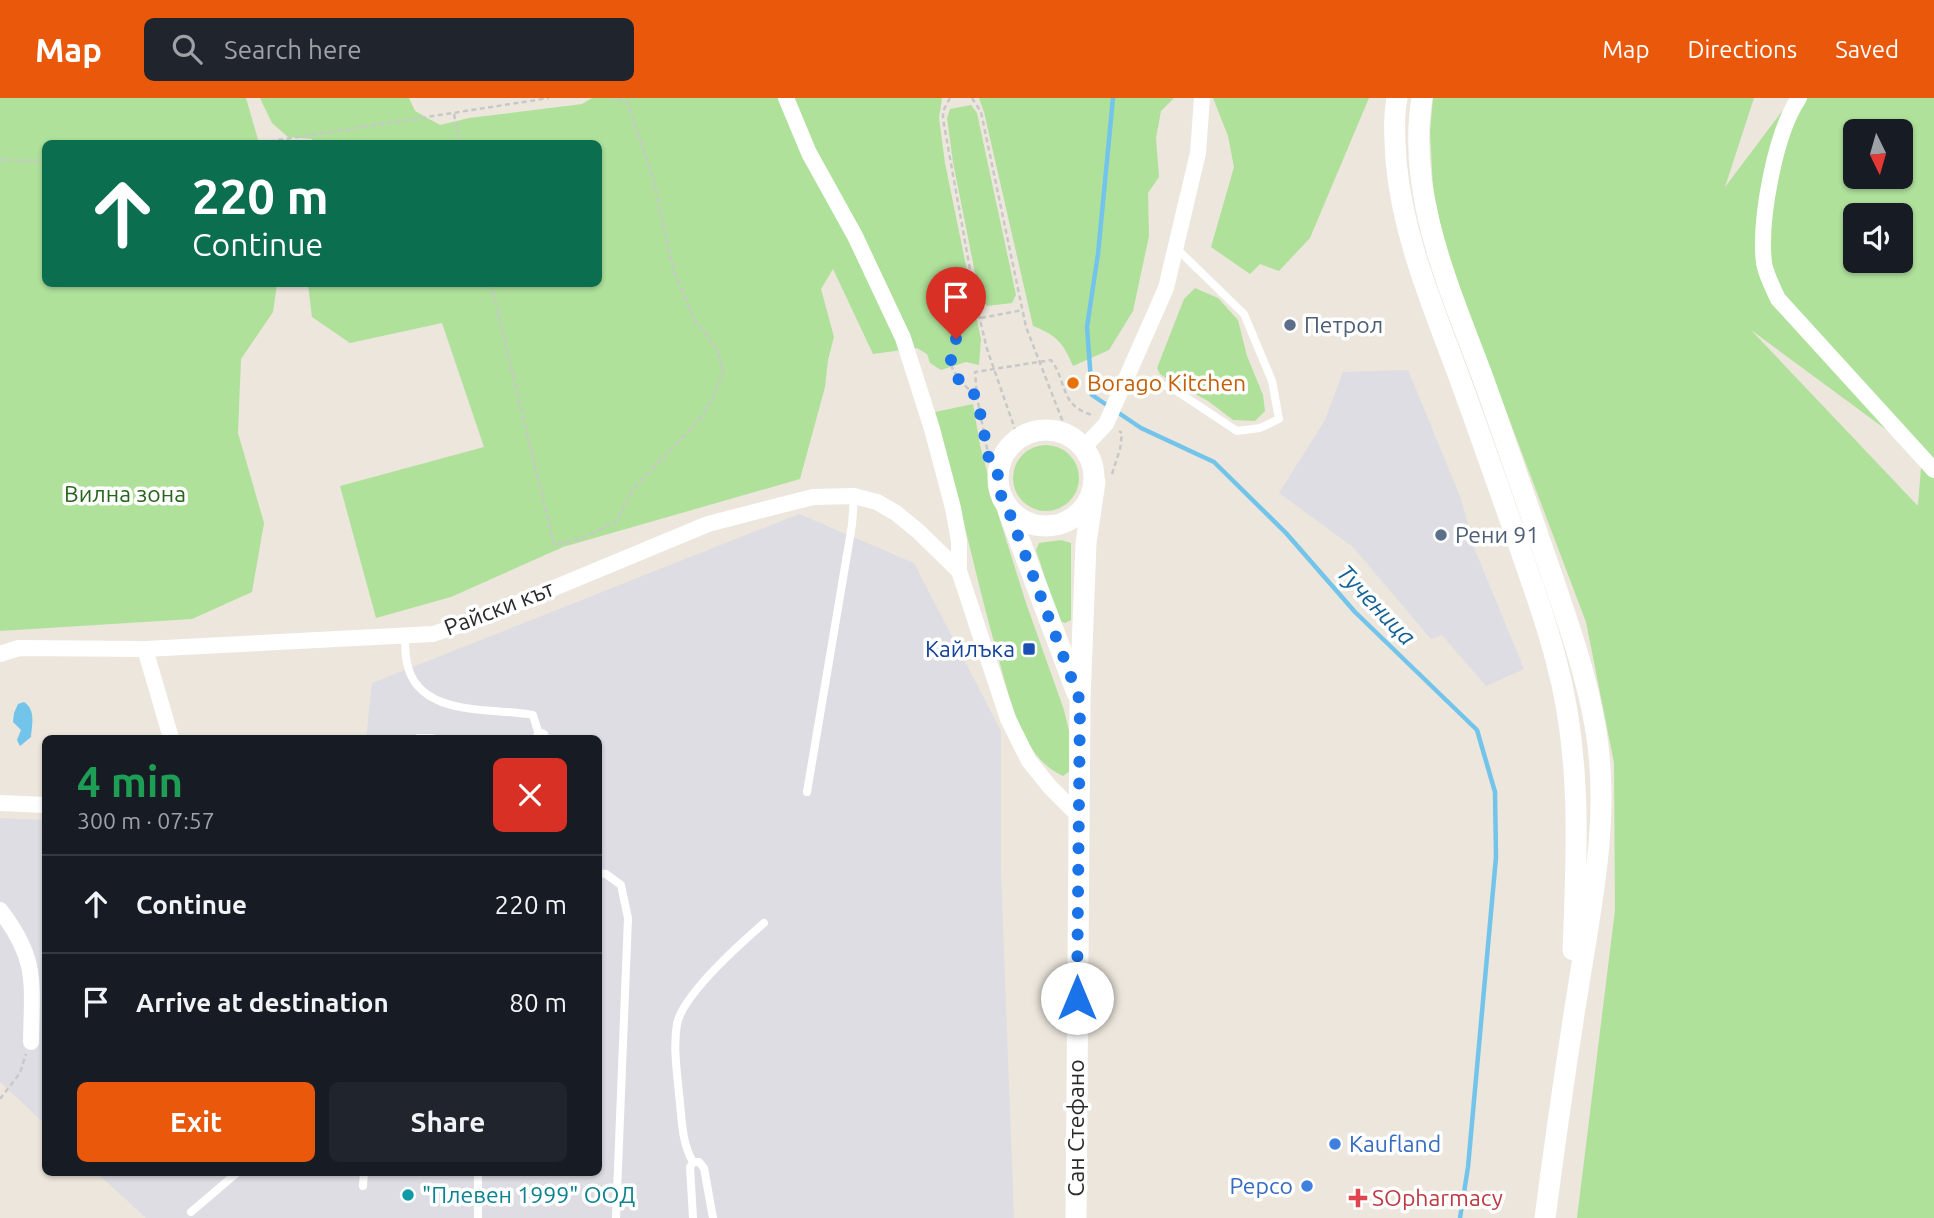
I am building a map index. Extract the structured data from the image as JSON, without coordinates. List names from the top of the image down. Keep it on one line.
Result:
{"streets":{"main road":["Сан Стефано"],"street":["Райски кът"]},"water":["Тученица"],"parks":["Вилна зона"],"places":{"other":["Петрол","Borago Kitchen","Рени 91","Kaufland","Pepco","\"Плевен 1999\" ООД"],"transit":["Кайлъка"],"health":["SOpharmacy"]},"north":"bottom","page":{"header":"Map","search":"Search here","nav":["Map","Directions","Saved"],"turn":["220 m","Continue"],"heading":["4 min","300 m · 07:57"],"list":[{"name":"Continue","value":"220 m"},{"name":"Arrive at destination","value":"80 m"}],"buttons":["Exit","Share"]}}
